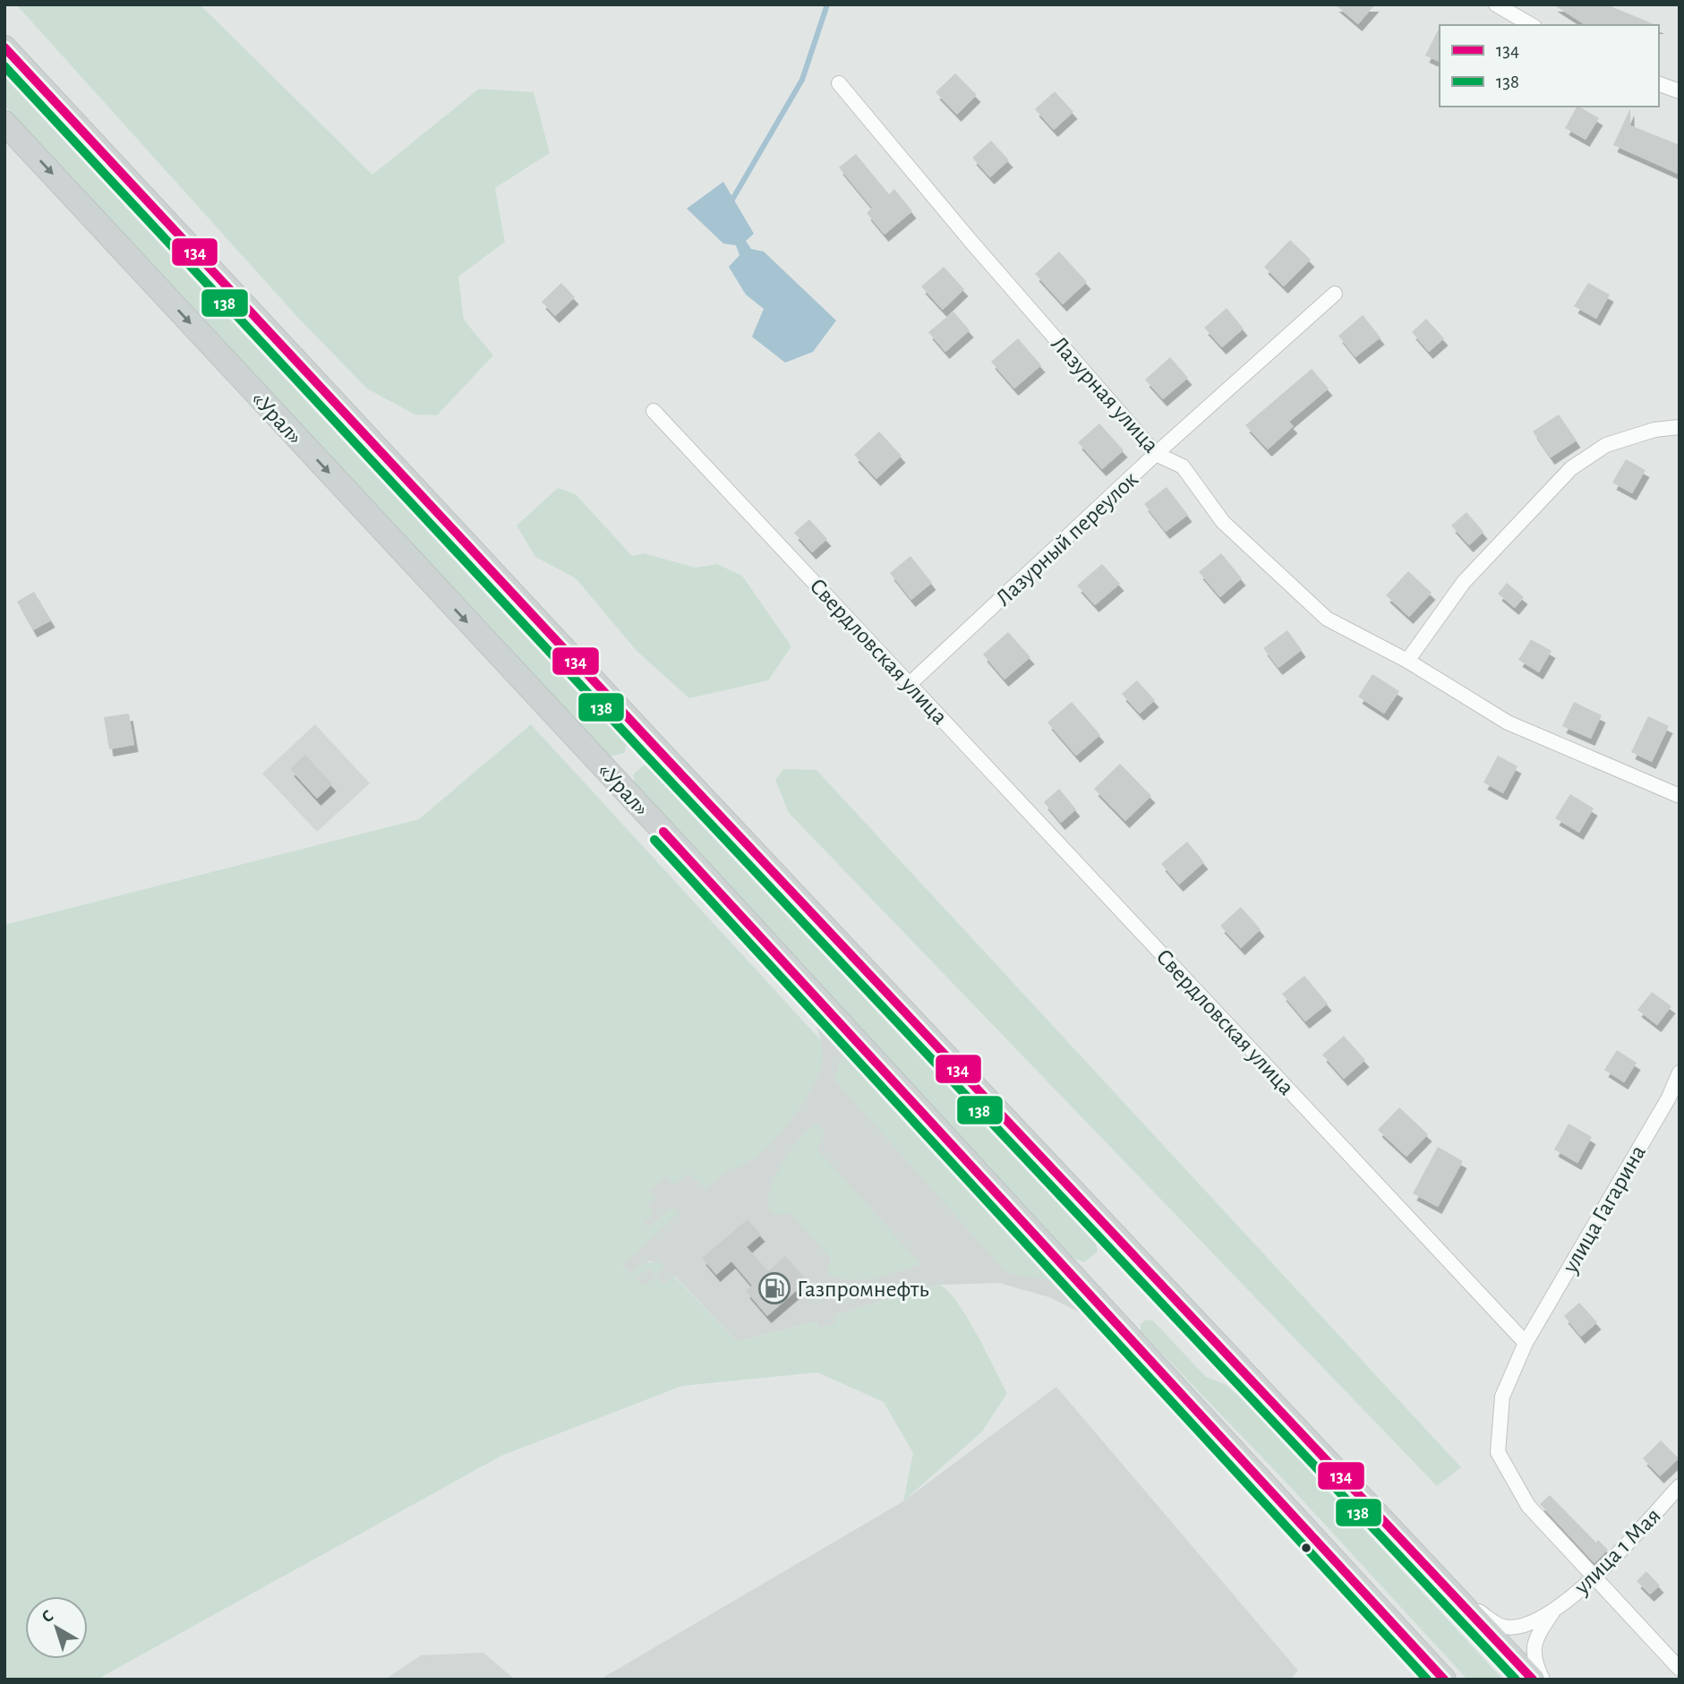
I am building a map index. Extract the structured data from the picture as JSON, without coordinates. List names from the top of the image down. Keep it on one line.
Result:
{"streets":{"main road":["«Урал»"],"street":["Лазурная улица","Лазурный переулок","Свердловская улица","улица Гагарина","улица 1 Мая"]},"crossings":[["Лазурная улица","Лазурный переулок"],["Лазурный переулок","Свердловская улица"],["Свердловская улица","улица Гагарина"]],"places":{"fuel station":["Газпромнефть"]},"lines":["transit line 134","transit line 138"],"legend":["134","138"],"north":"top left"}
